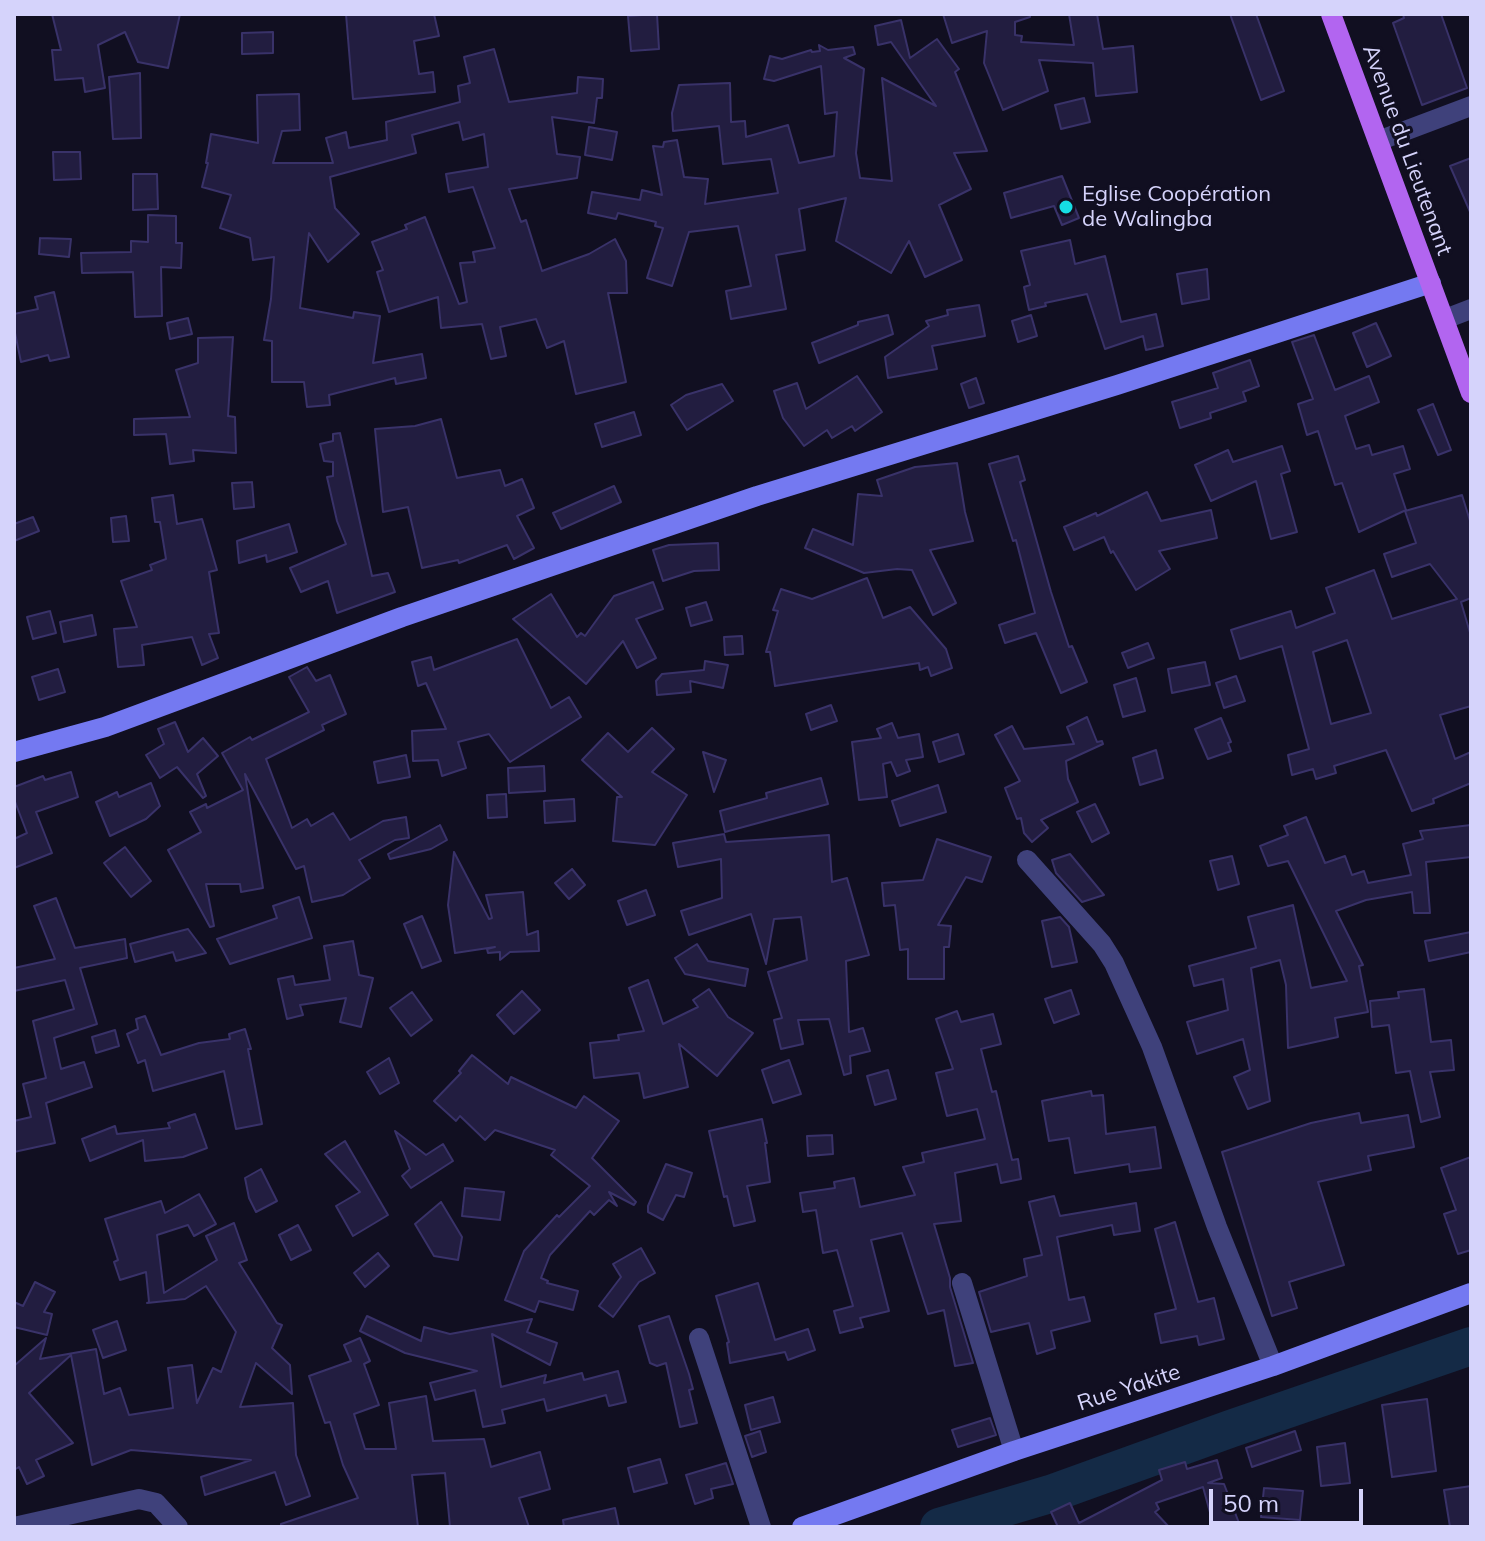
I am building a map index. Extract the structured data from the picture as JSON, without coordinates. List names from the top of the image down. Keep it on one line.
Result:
{"streets":{"main road":["Avenue du Lieutenant"],"street":["Rue Yakite"]},"places":["Eglise Coopération de Walingba"],"scale_bar":"50 m"}
